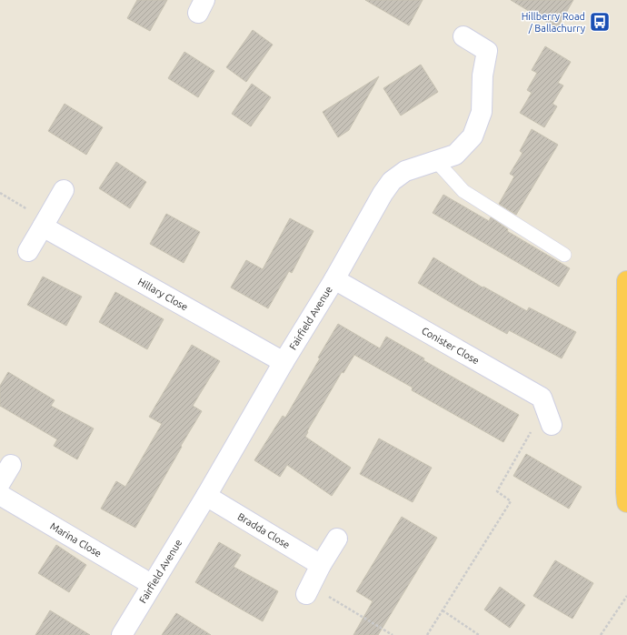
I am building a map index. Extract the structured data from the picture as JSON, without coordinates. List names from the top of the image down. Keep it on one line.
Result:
{"streets":{"street":["Hillary Close","Fairfield Avenue","Conister Close","Bradda Close","Marina Close"]},"crossings":[["Hillary Close","Fairfield Avenue"],["Fairfield Avenue","Conister Close"],["Fairfield Avenue","Bradda Close"],["Fairfield Avenue","Marina Close"]],"places":{"bus stop":["Hillberry Road / Ballachurry"]}}
